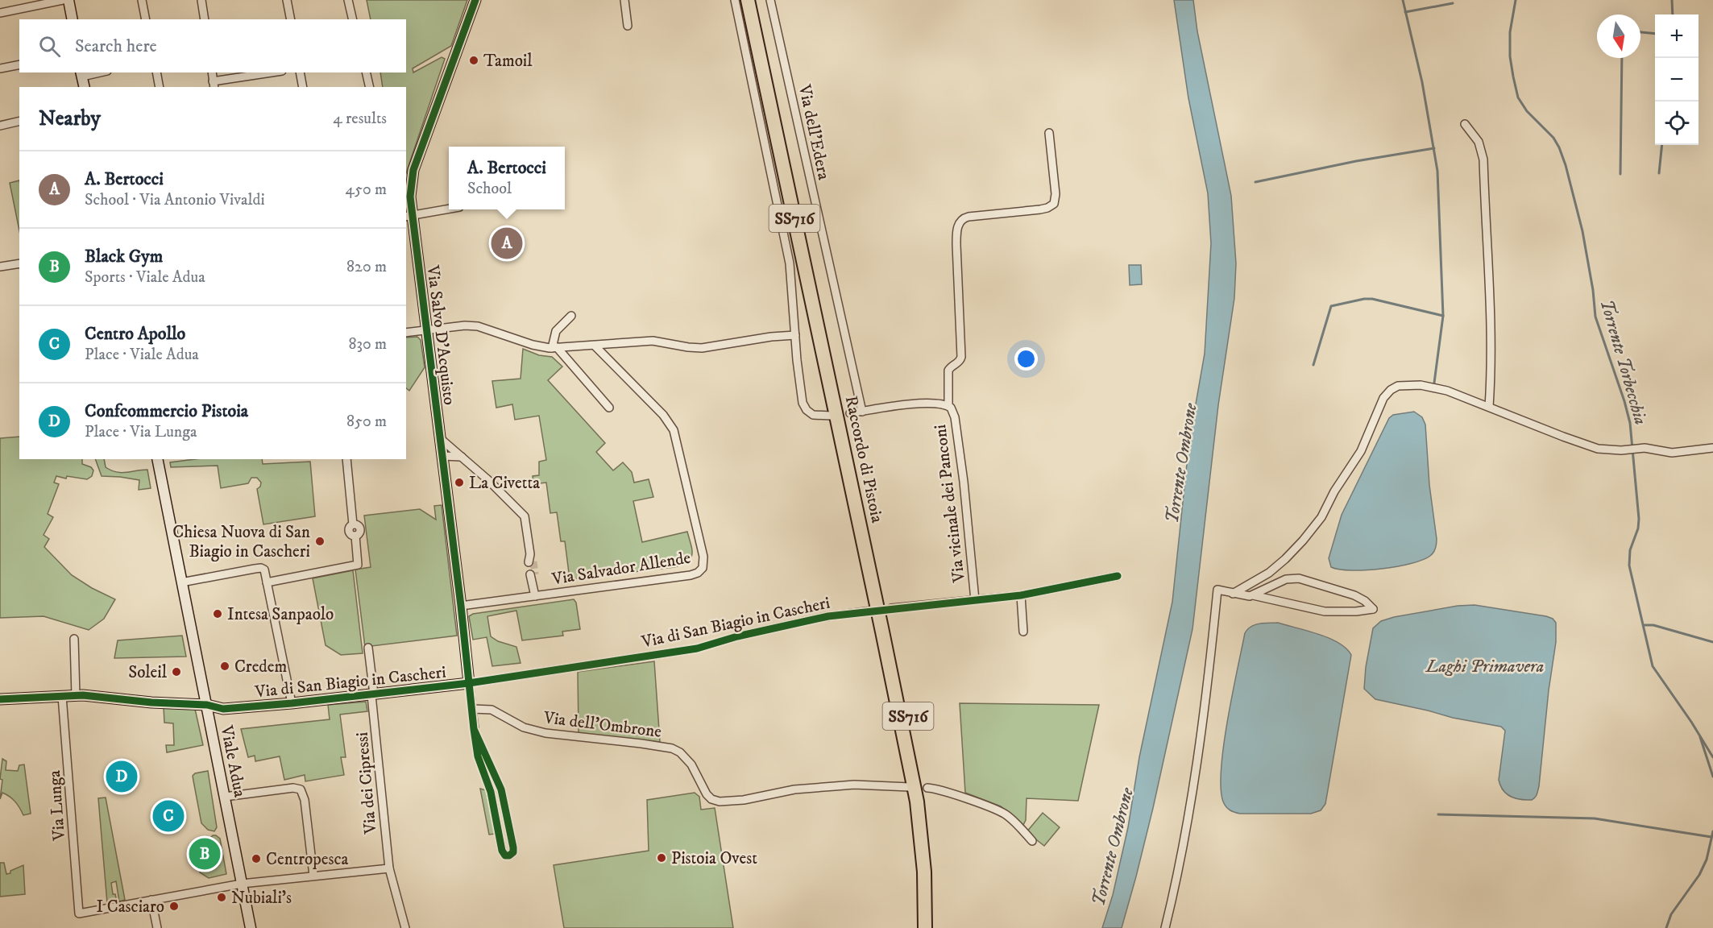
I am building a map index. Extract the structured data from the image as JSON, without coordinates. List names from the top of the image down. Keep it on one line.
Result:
{"streets":{"highway":["SS716","Raccordo di Pistoia"],"street":["Via dell'Edera","Via Salvo D'Acquisto","Via vicinale dei Panconi","Via Salvador Allende","Via di San Biagio in Cascheri","Via dell'Ombrone","Viale Adua","Via dei Cipressi","Via Lunga"]},"crossings":[["Via dell'Edera","Via vicinale dei Panconi"],["Via Salvo D'Acquisto","Via Salvador Allende"],["Via Salvo D'Acquisto","Via di San Biagio in Cascheri"],["Via di San Biagio in Cascheri","Viale Adua"],["Via di San Biagio in Cascheri","Via dei Cipressi"],["Via di San Biagio in Cascheri","Via Lunga"]],"water":["Torrente Torbecchia","Torrente Ombrone","Laghi Primavera"],"places":["Tamoil","La Civetta","Chiesa Nuova di San Biagio in Cascheri","Intesa Sanpaolo","Credem","Soleil","Pistoia Ovest","Centropesca","Nubiali's","I Casciaro"],"north":"bottom","page":{"map_buttons":["+","−"],"search":"Search here","heading":["Nearby","4 results"],"popup":["A. Bertocci","School"],"list":[{"mark":"A","name":"A. Bertocci","note":"School · Via Antonio Vivaldi","value":"450 m"},{"mark":"B","name":"Black Gym","note":"Sports · Viale Adua","value":"820 m"},{"mark":"C","name":"Centro Apollo","note":"Place · Viale Adua","value":"830 m"},{"mark":"D","name":"Confcommercio Pistoia","note":"Place · Via Lunga","value":"850 m"}],"pins":["A","D","C","B"]}}
